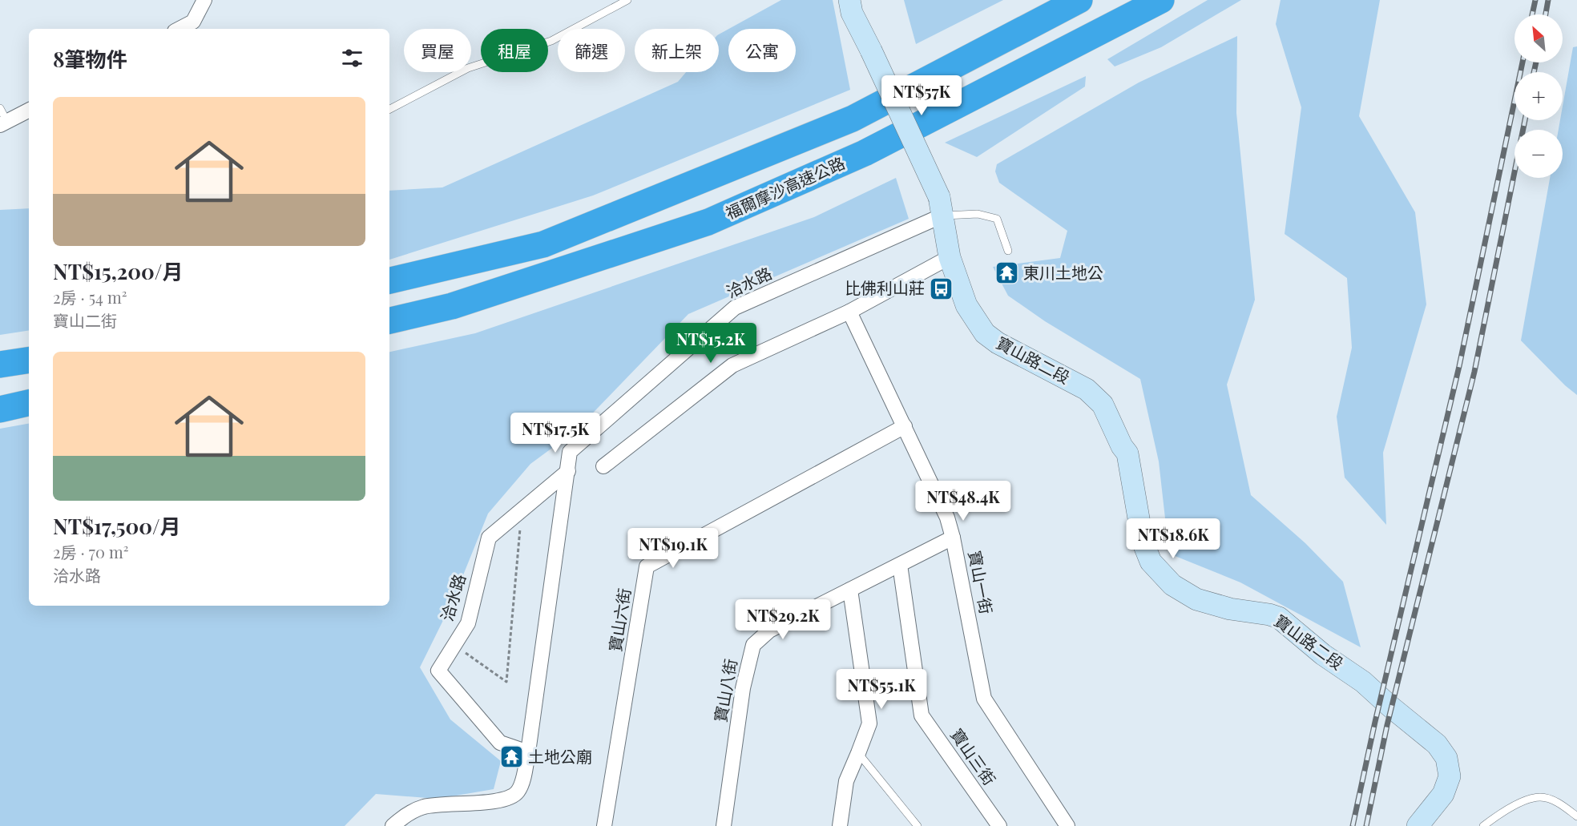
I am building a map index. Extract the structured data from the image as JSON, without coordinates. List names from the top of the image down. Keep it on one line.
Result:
{"streets":{"highway":["福爾摩沙高速公路"],"street":["洽水路","寶山路二段","寶山一街","寶山六街","寶山八街","寶山三街"]},"crossings":[["洽水路","寶山路二段"],["寶山一街","寶山六街"],["寶山一街","寶山八街"],["寶山八街","寶山三街"]],"places":{"temple":["東川土地公","土地公廟"],"bus stop":["比佛利山莊"]},"north":"top left","page":{"map_buttons":["+","−"],"chip":["買屋","租屋","篩選","新上架","公寓"],"heading":"8筆物件","price":["NT$57K","NT$15.2K","NT$17.5K","NT$48.4K","NT$18.6K","NT$19.1K","NT$29.2K","NT$55.1K"],"list":[{"name":"NT$15,200/月","note":"2房 · 54 m² · 寶山二街"},{"name":"NT$17,500/月","note":"2房 · 70 m² · 洽水路"}]}}
